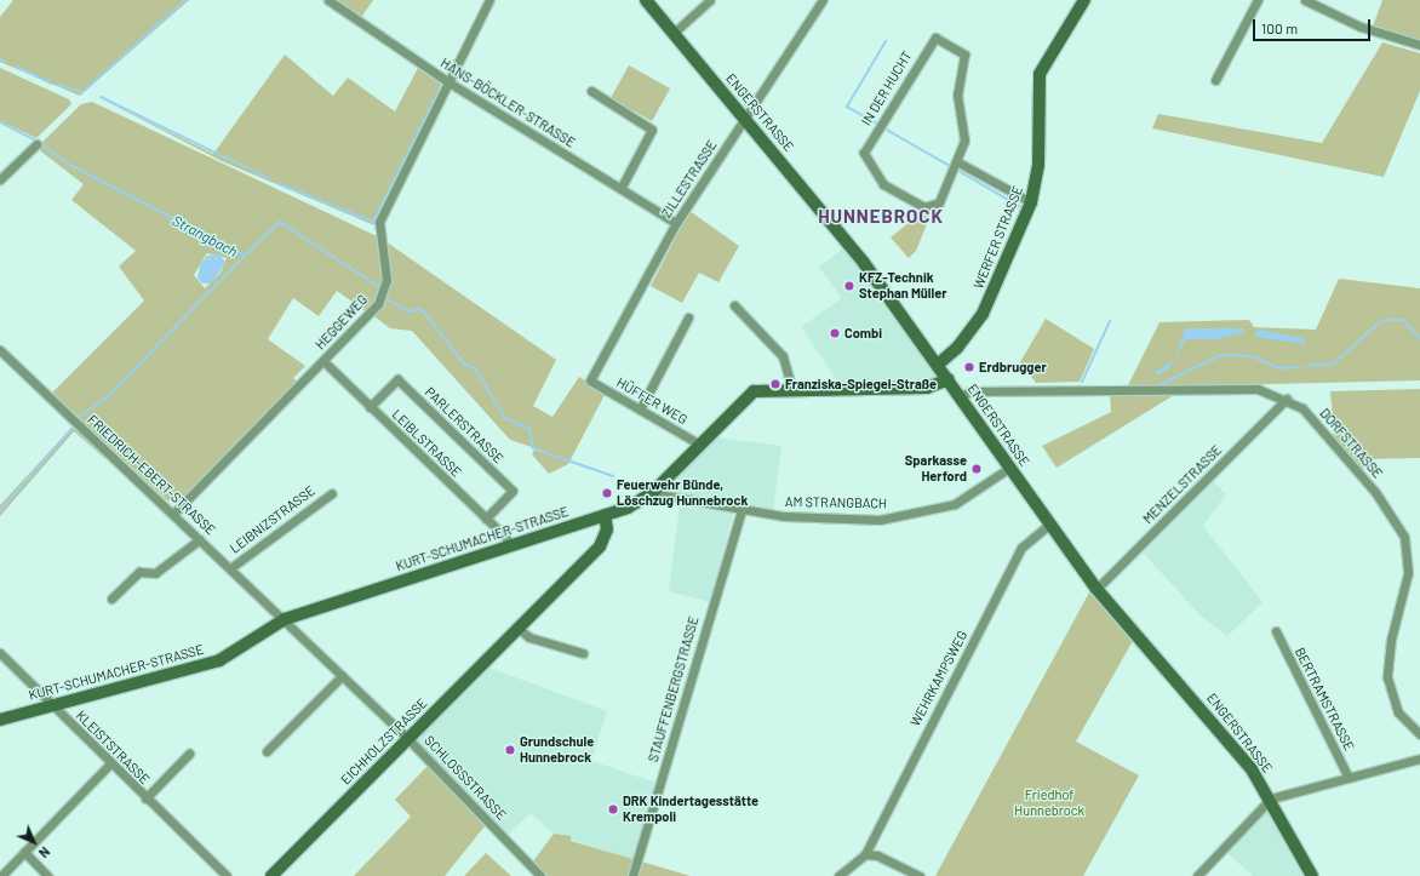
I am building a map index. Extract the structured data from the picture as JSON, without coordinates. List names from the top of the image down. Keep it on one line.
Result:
{"streets":{"street":["IN DER HUCHT","HANS-BÖCKLER-STRASSE","ENGERSTRASSE","ZILLESTRASSE","WERFER STRASSE","HEGGEWEG","HÜFFER WEG","PARLERSTRASSE","LEIBLSTRASSE","DORFSTRASSE","FRIEDRICH-EBERT-STRASSE","MENZELSTRASSE","AM STRANGBACH","LEIBNIZSTRASSE","KURT-SCHUMACHER-STRASSE","WEHRKAMPSWEG","STAUFFENBERGSTRASSE","BERTRAMSTRASSE","EICHHOLZSTRASSE","KLEISTSTRASSE","SCHLOSSSTRASSE"]},"crossings":[["HANS-BÖCKLER-STRASSE","ZILLESTRASSE"],["HANS-BÖCKLER-STRASSE","HEGGEWEG"],["ENGERSTRASSE","ZILLESTRASSE"],["ENGERSTRASSE","WERFER STRASSE"],["ENGERSTRASSE","DORFSTRASSE"],["ENGERSTRASSE","MENZELSTRASSE"],["ENGERSTRASSE","AM STRANGBACH"],["ENGERSTRASSE","KURT-SCHUMACHER-STRASSE"],["ENGERSTRASSE","WEHRKAMPSWEG"],["ZILLESTRASSE","HÜFFER WEG"],["HEGGEWEG","LEIBLSTRASSE"],["HEGGEWEG","FRIEDRICH-EBERT-STRASSE"],["HÜFFER WEG","KURT-SCHUMACHER-STRASSE"],["PARLERSTRASSE","LEIBLSTRASSE"],["LEIBLSTRASSE","KURT-SCHUMACHER-STRASSE"],["DORFSTRASSE","MENZELSTRASSE"],["FRIEDRICH-EBERT-STRASSE","LEIBNIZSTRASSE"],["FRIEDRICH-EBERT-STRASSE","KURT-SCHUMACHER-STRASSE"],["FRIEDRICH-EBERT-STRASSE","SCHLOSSSTRASSE"],["AM STRANGBACH","KURT-SCHUMACHER-STRASSE"],["AM STRANGBACH","STAUFFENBERGSTRASSE"],["KURT-SCHUMACHER-STRASSE","EICHHOLZSTRASSE"],["KURT-SCHUMACHER-STRASSE","KLEISTSTRASSE"],["KURT-SCHUMACHER-STRASSE","SCHLOSSSTRASSE"],["EICHHOLZSTRASSE","SCHLOSSSTRASSE"]],"districts":["HUNNEBROCK"],"water":["Strangbach"],"parks":["Friedhof Hunnebrock"],"places":["KFZ-Technik Stephan Müller","Combi","Erdbrugger","Franziska-Spiegel-Straße","Sparkasse Herford","Feuerwehr Bünde, Löschzug Hunnebrock","Grundschule Hunnebrock","DRK Kindertagesstätte Krempoli"],"scale_bar":"100 m","north":"bottom right"}
